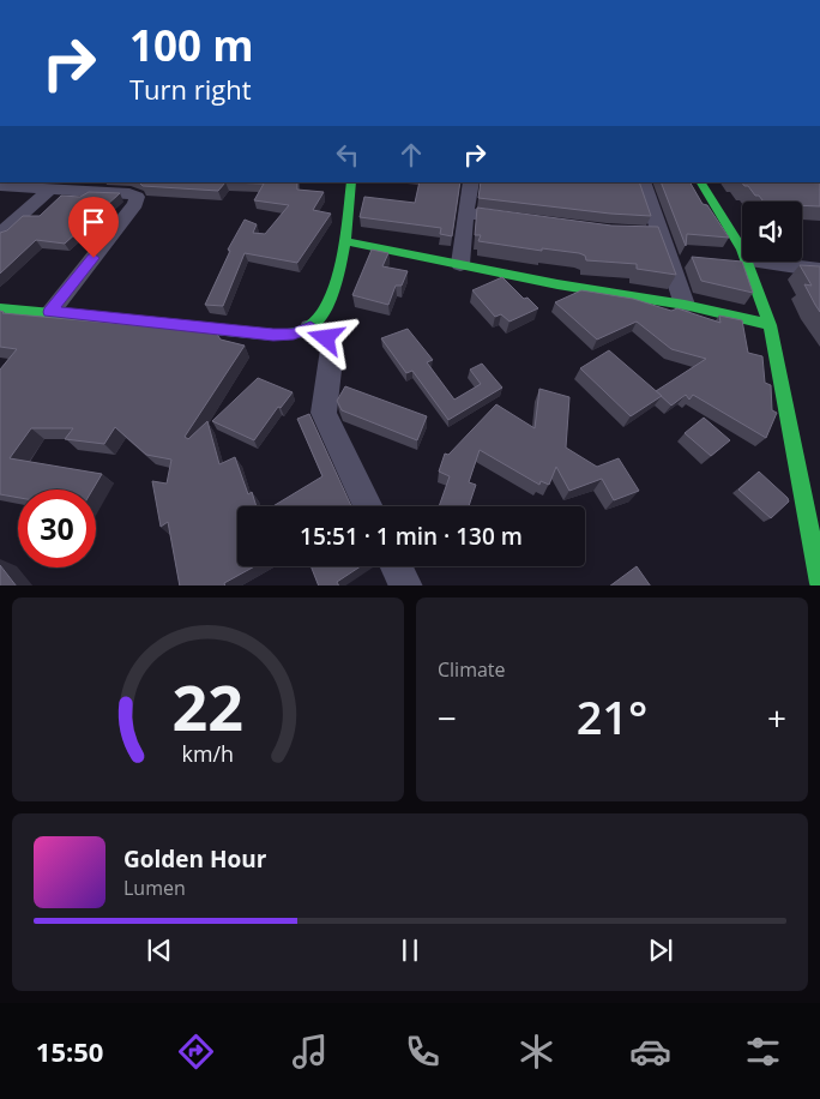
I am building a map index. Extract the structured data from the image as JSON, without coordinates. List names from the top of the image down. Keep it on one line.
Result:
{"page":{"turn":["100 m","Turn right"],"limit":"30","trip":"15:51 · 1 min · 130 m","tile":"Climate","heat":["−","21°","+"],"song":["Golden Hour","Lumen"],"tabs":"15:50","gauge":["22","km/h"]}}
